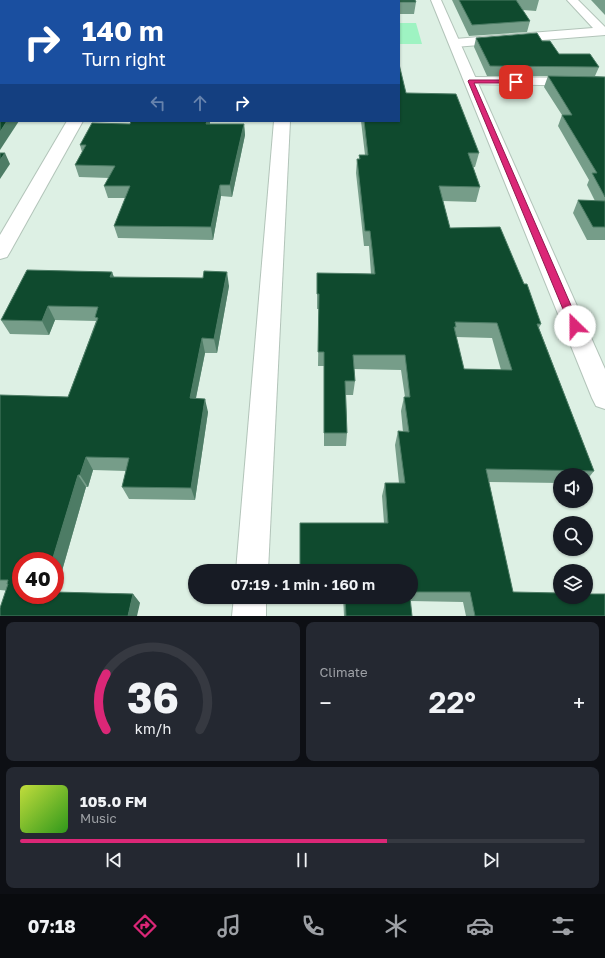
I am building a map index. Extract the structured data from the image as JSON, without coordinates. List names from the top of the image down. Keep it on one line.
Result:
{"page":{"turn":["140 m","Turn right"],"limit":"40","trip":"07:19 · 1 min · 160 m","tile":"Climate","heat":["−","22°","+"],"song":["105.0 FM","Music"],"tabs":"07:18","gauge":["36","km/h"]}}
